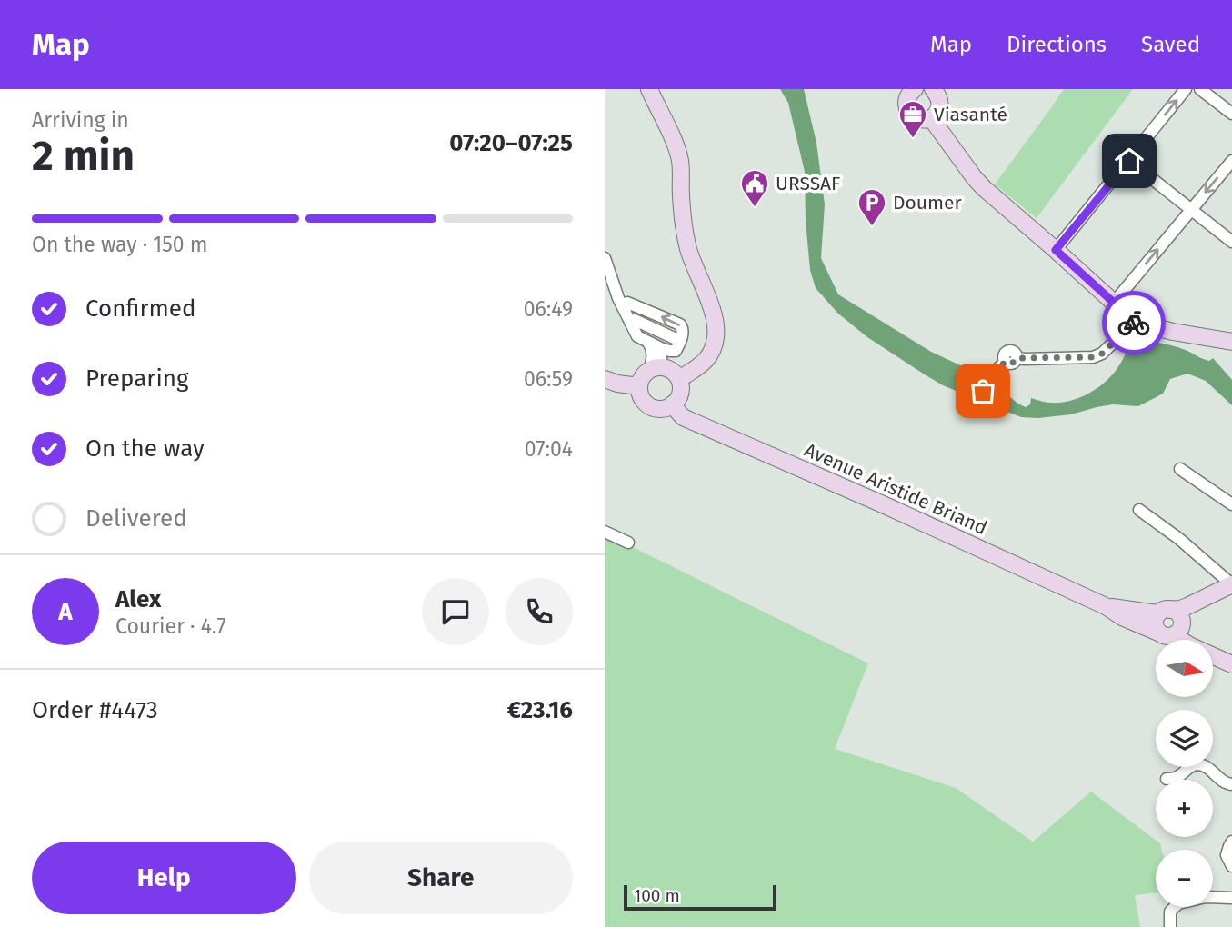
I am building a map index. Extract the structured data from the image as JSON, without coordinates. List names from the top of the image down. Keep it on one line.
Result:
{"streets":{"main road":["Avenue Aristide Briand"]},"places":{"office":["Viasanté"],"public building":["URSSAF"],"parking":["Doumer"]},"scale_bar":"100 m","north":"right","page":{"header":"Map","nav":["Map","Directions","Saved"],"heading":["2 min","Arriving in","07:20–07:25"],"panel":["Alex","Courier · 4.7","Order #4473","€23.16"],"bar":"On the way · 150 m","list":[["Confirmed","06:49"],["Preparing","06:59"],["On the way","07:04"],"Delivered"],"round":"A","map_buttons":["+","−"],"buttons":["Help","Share"],"scale":"100 m"}}
